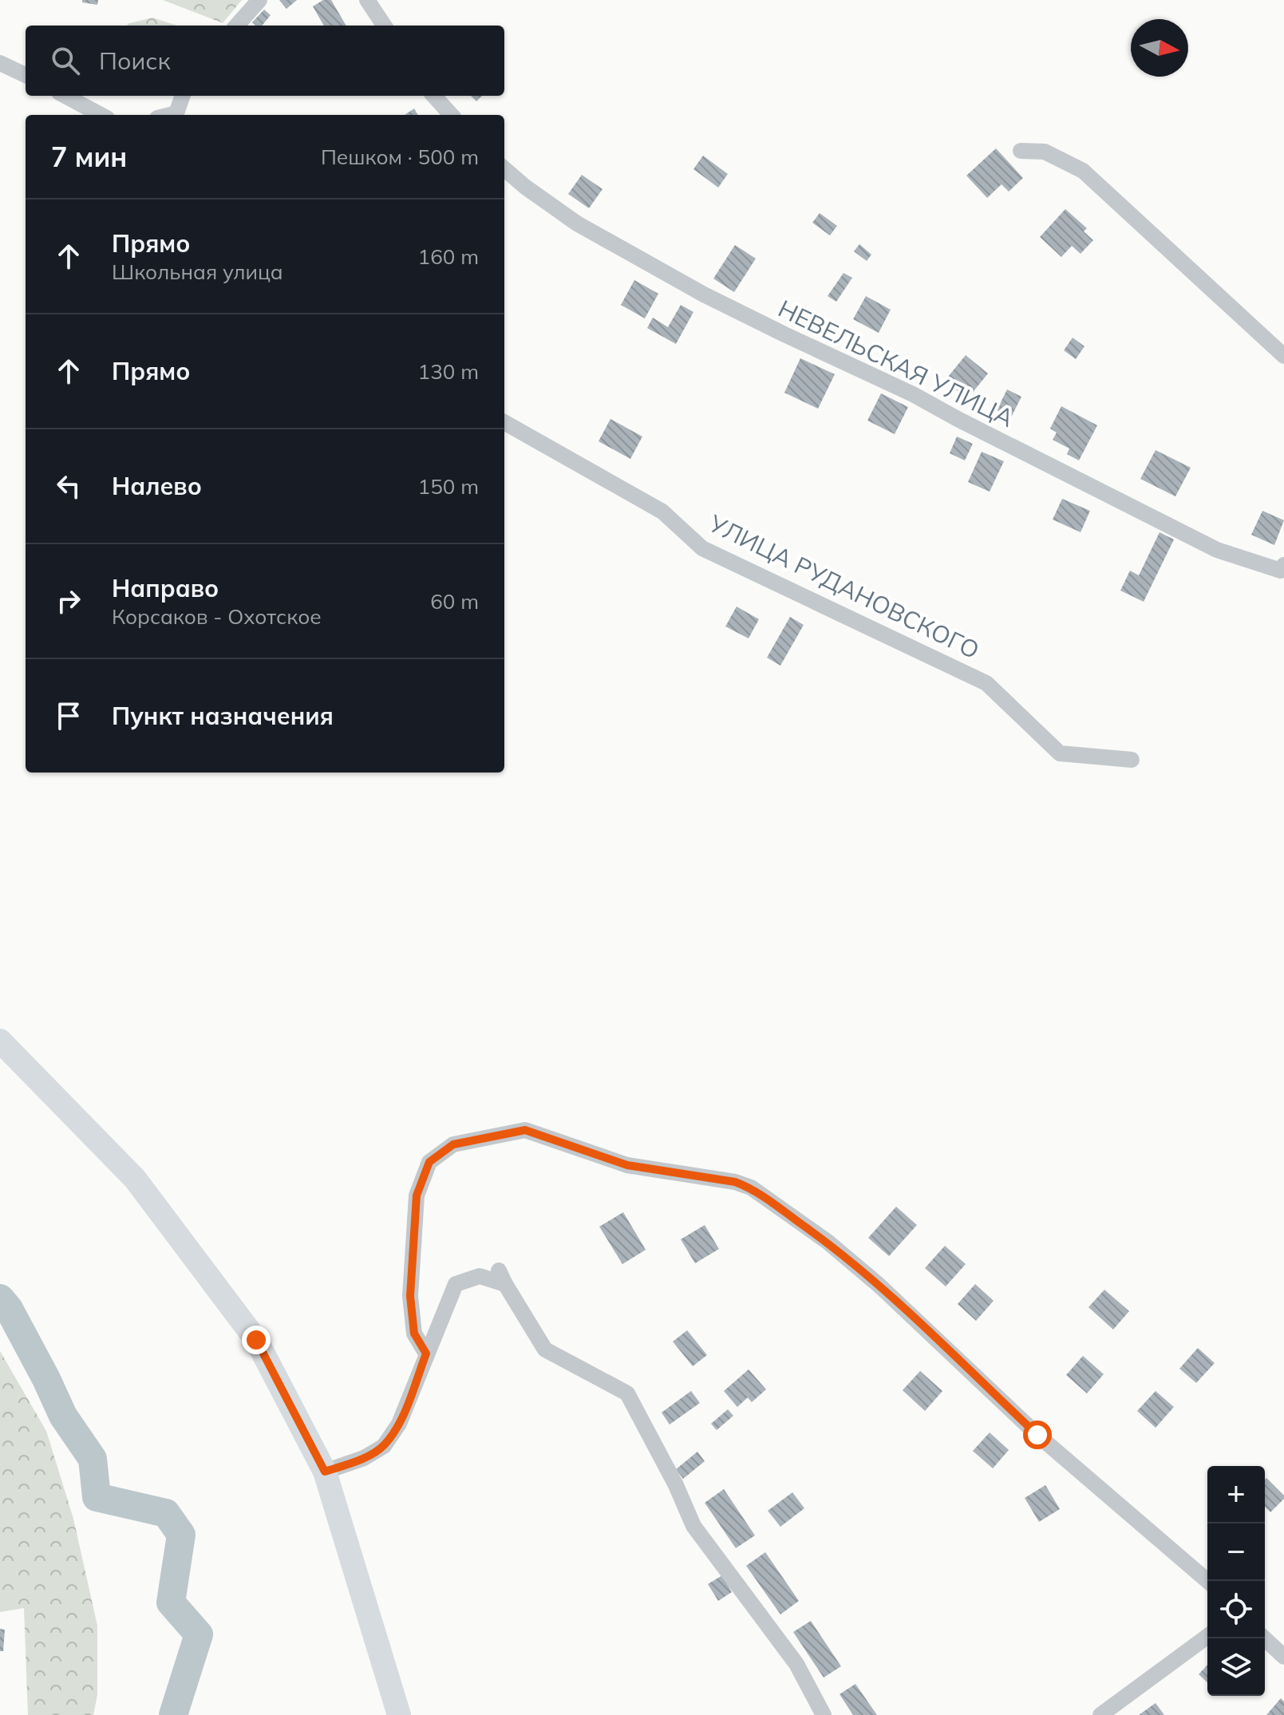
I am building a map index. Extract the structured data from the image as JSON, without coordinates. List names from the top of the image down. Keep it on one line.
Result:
{"streets":{"street":["НЕВЕЛЬСКАЯ УЛИЦА","УЛИЦА РУДАНОВСКОГО"]},"north":"right","page":{"search":"Поиск","heading":["7 мин","Пешком · 500 m"],"list":[["Прямо","Школьная улица","160 m"],["Прямо","130 m"],["Налево","150 m"],["Направо","Корсаков - Охотское","60 m"],"Пункт назначения"],"map_buttons":["+","−"]}}
